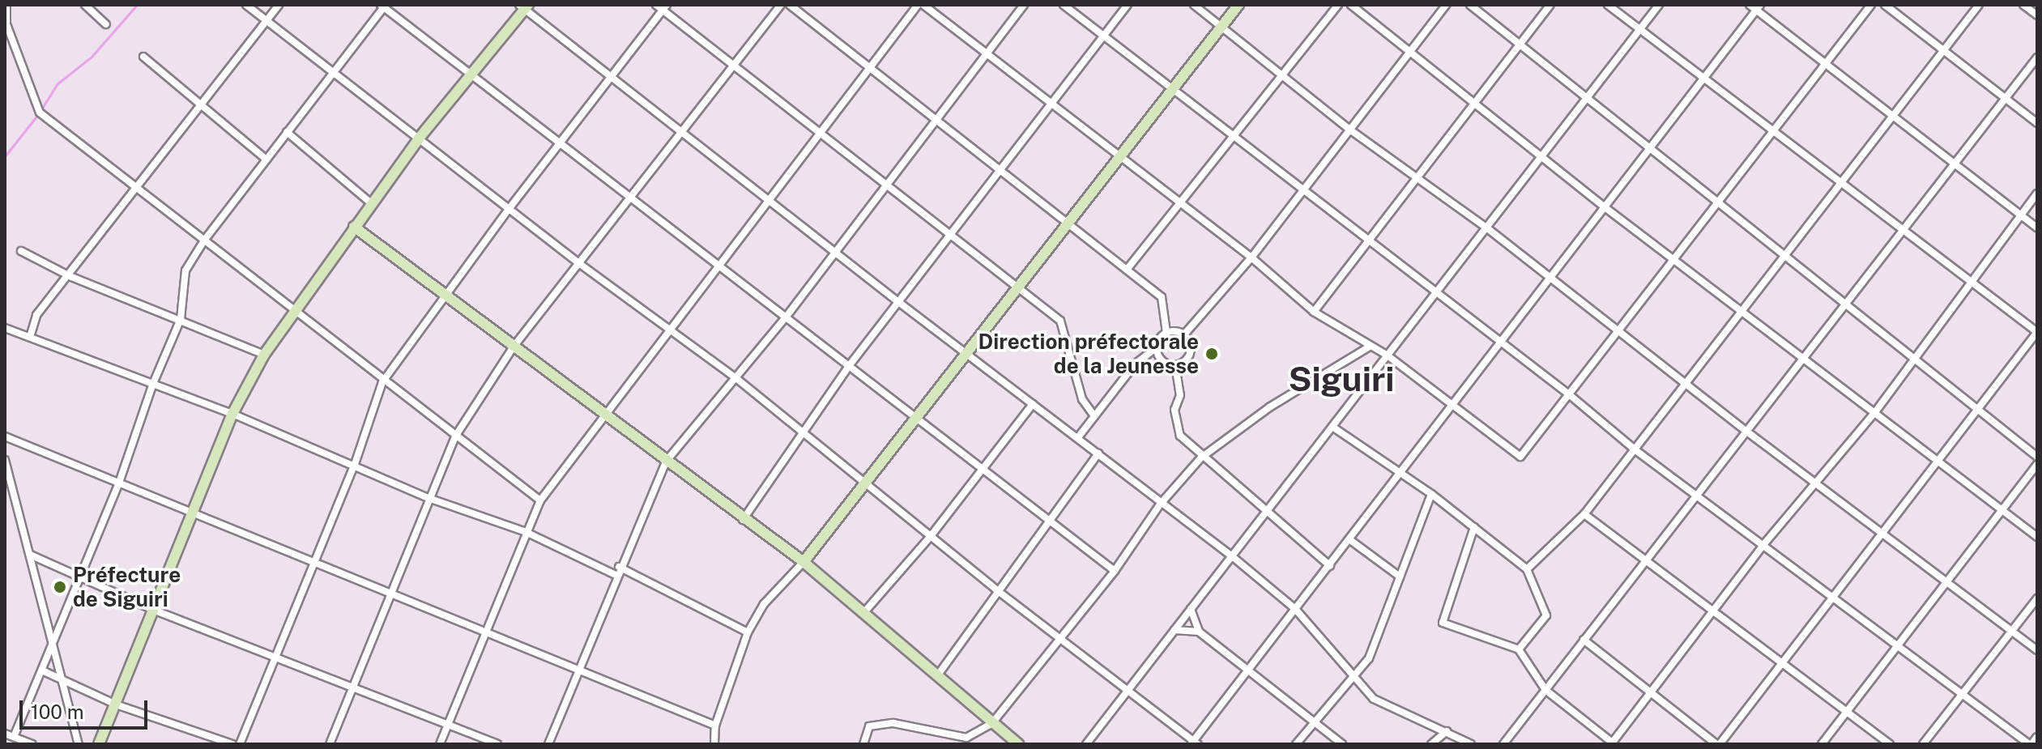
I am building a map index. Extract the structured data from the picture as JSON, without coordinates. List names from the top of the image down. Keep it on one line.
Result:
{"districts":["Siguiri"],"places":["Direction préfectorale de la Jeunesse","Préfecture de Siguiri"],"scale_bar":"100 m"}
